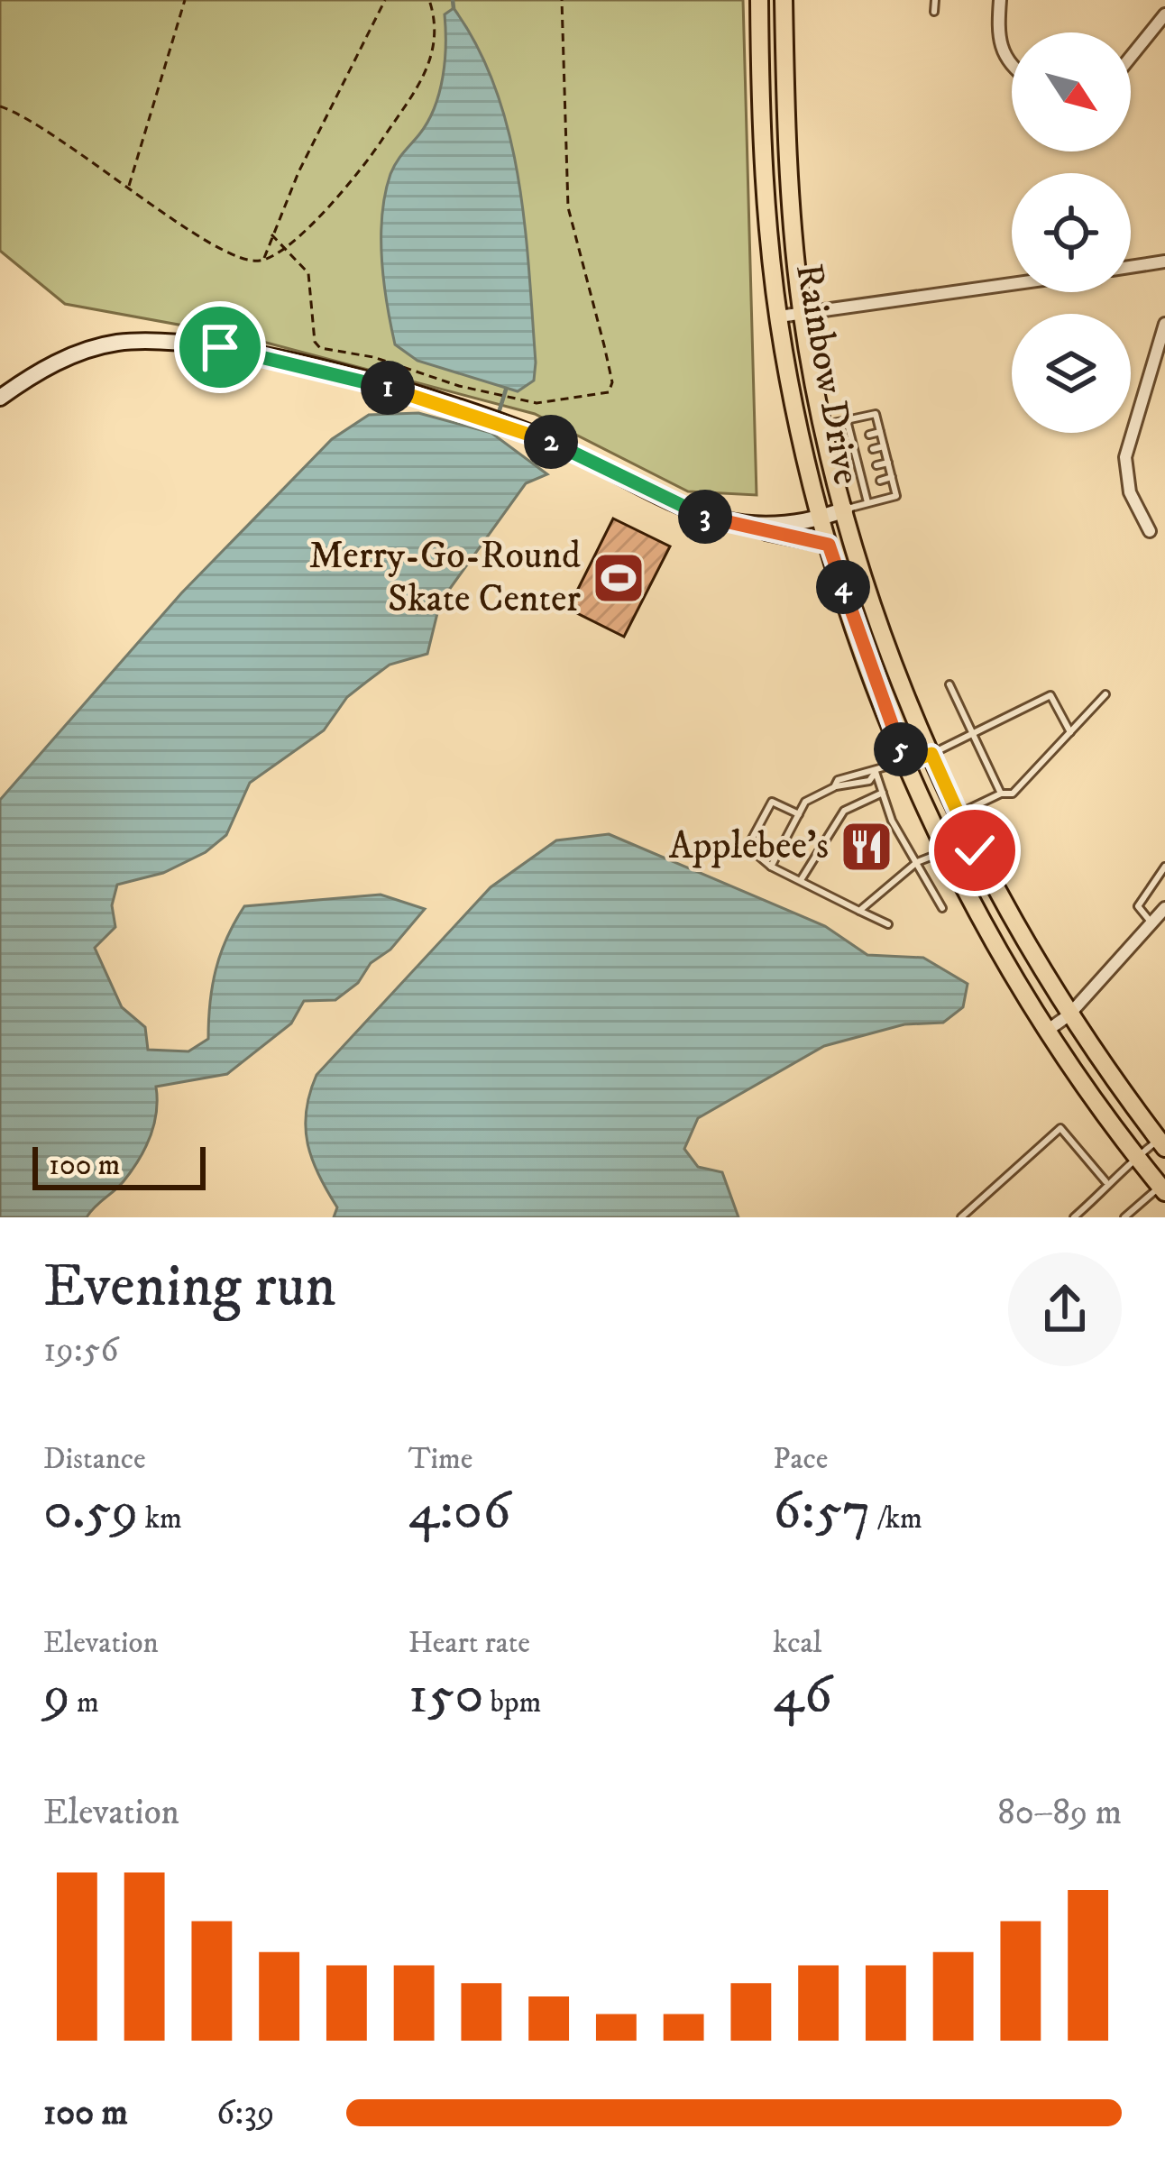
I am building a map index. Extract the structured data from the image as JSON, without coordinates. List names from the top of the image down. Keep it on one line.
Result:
{"streets":{"main road":["Rainbow Drive"]},"places":{"sports":["Merry-Go-Round Skate Center"],"restaurant":["Applebee's"]},"scale_bar":"100 m","north":"bottom right","page":{"pins":["1","2","3","4","5"],"scale":"100 m","heading":["Evening run","19:56"],"stats":[["Distance","0.59 km"],["Time","4:06"],["Pace","6:57 /km"],["Elevation","9 m"],["Heart rate","150 bpm"],["kcal","46"]],"chart":["Elevation","80–89 m"],"list":[{"name":"100 m","note":"6:39"}]}}
